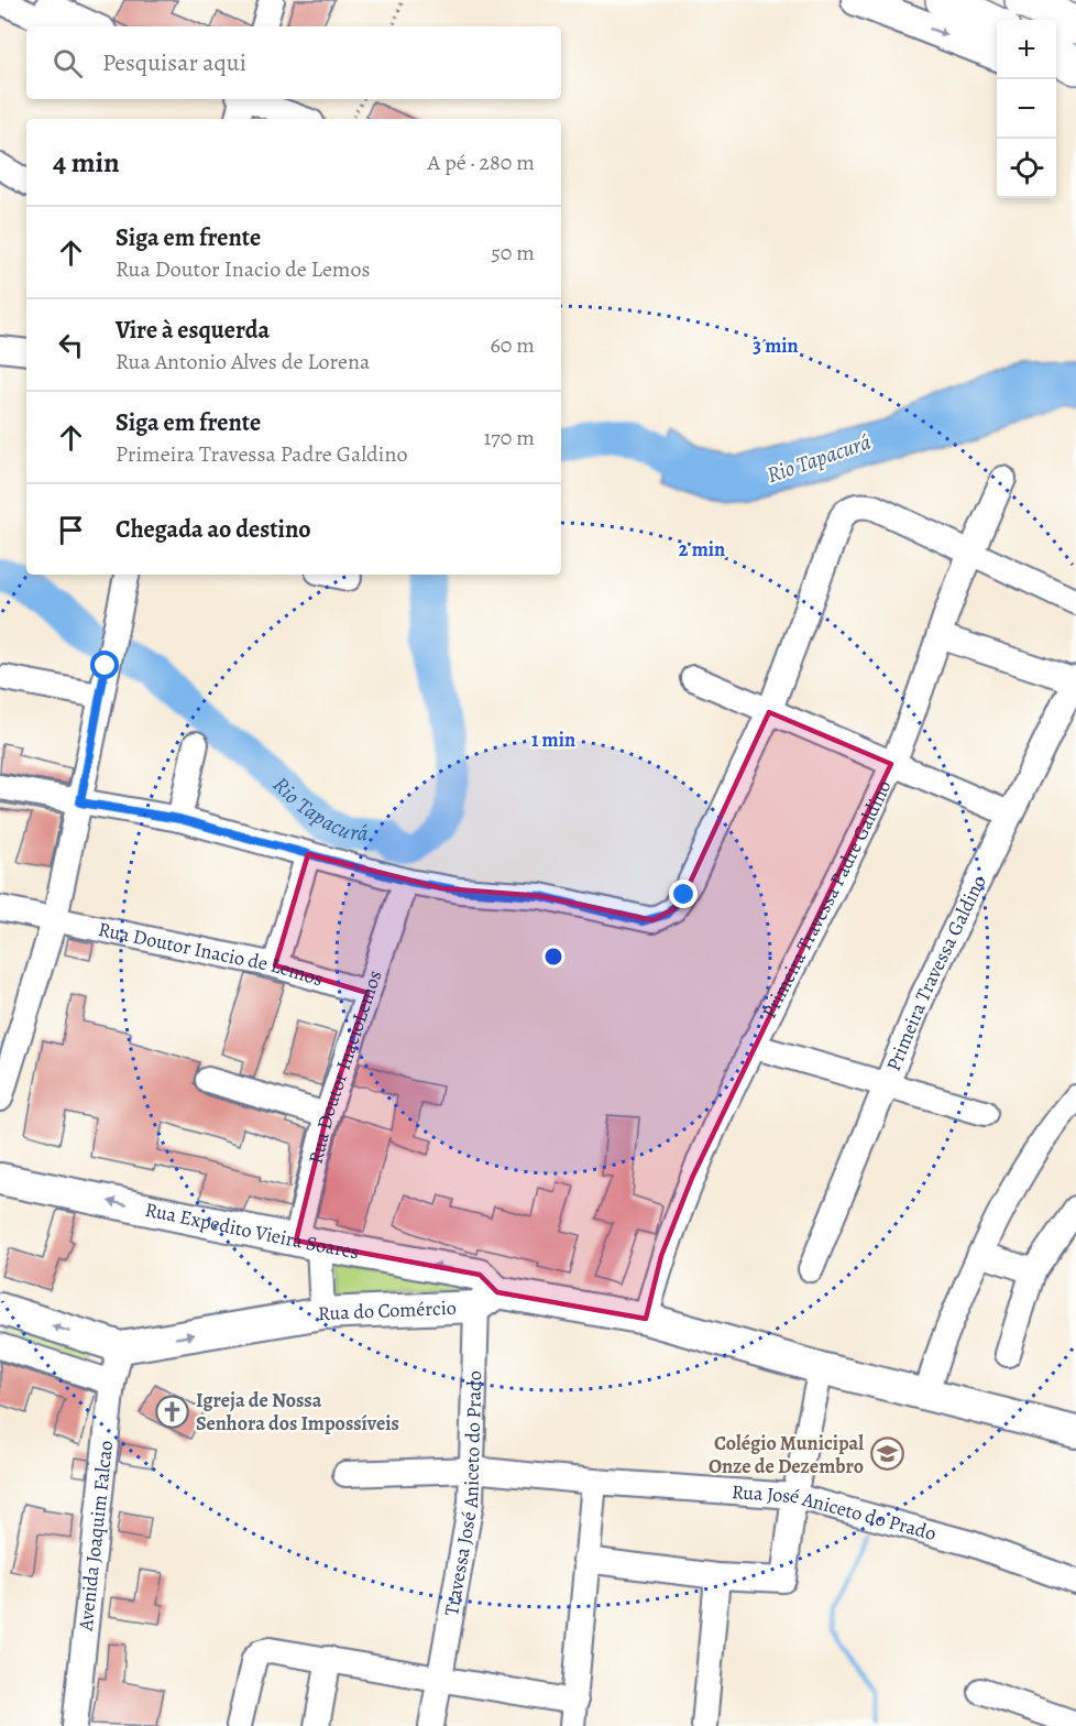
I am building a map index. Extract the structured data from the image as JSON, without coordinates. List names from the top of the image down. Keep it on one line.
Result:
{"streets":{"main road":["Rua Expedito Vieira Soares","Rua do Comércio"],"street":["Primeira Travessa Padre Galdino","Rua Doutor Inacio de Lemos","Primeira Travessa Galdino","Rua Doutor InacioLemos","Travessa José Aniceto do Prado","Rua José Aniceto do Prado","Avenida Joaquim Falcao"]},"crossings":[["Primeira Travessa Padre Galdino","Rua do Comércio"],["Rua Doutor Inacio de Lemos","Rua Doutor InacioLemos"],["Rua Doutor InacioLemos","Rua Expedito Vieira Soares"],["Rua Doutor InacioLemos","Rua do Comércio"],["Rua Expedito Vieira Soares","Rua do Comércio"],["Rua Expedito Vieira Soares","Travessa José Aniceto do Prado"],["Rua do Comércio","Travessa José Aniceto do Prado"],["Rua do Comércio","Avenida Joaquim Falcao"],["Travessa José Aniceto do Prado","Rua José Aniceto do Prado"]],"one_way":["Rua Expedito Vieira Soares"],"water":["Rio Tapacurá"],"places":{"church":["Igreja de Nossa Senhora dos Impossíveis"],"school or university":["Colégio Municipal Onze de Dezembro"]},"page":{"map_buttons":["+","−"],"search":"Pesquisar aqui","heading":["4 min","A pé · 280 m"],"list":[["Siga em frente","Rua Doutor Inacio de Lemos","50 m"],["Vire à esquerda","Rua Antonio Alves de Lorena","60 m"],["Siga em frente","Primeira Travessa Padre Galdino","170 m"],"Chegada ao destino"]},"rings":["3 min","2 min","1 min"]}
